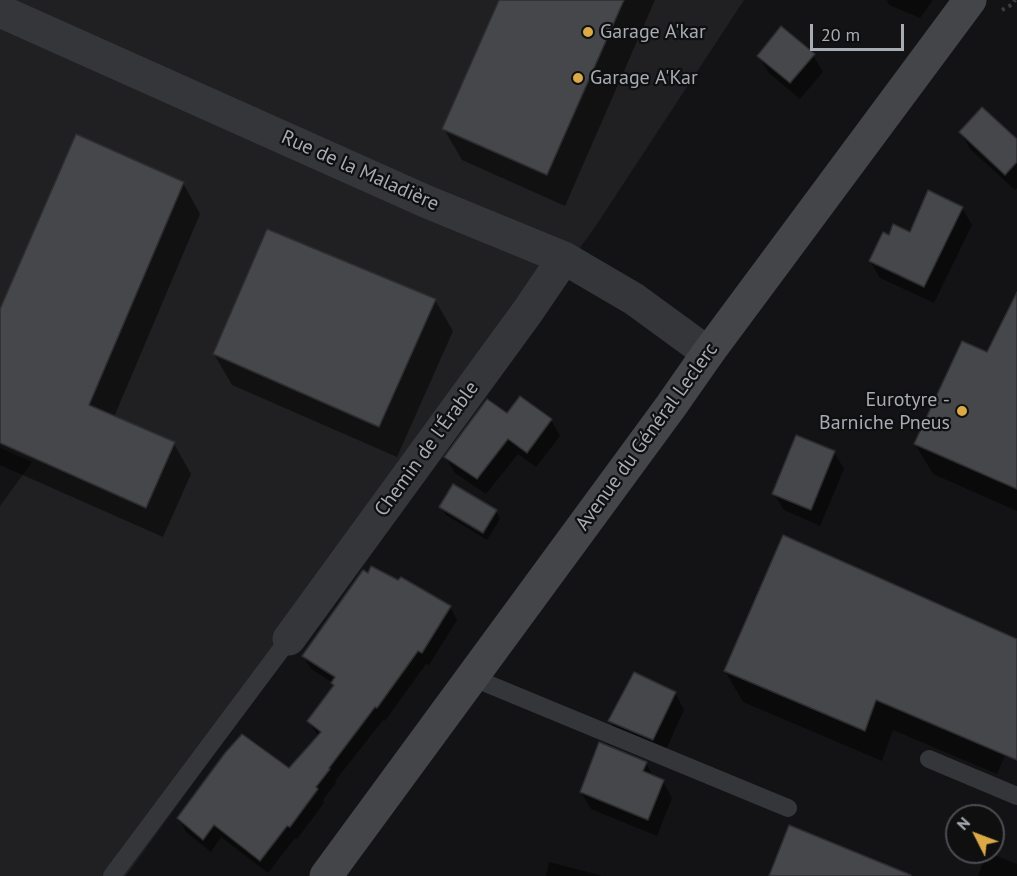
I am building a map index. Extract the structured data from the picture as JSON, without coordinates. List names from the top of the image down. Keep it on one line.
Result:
{"streets":{"main road":["Avenue du Général Leclerc"],"street":["Rue de la Maladière","Chemin de l'Érable"]},"crossings":[["Rue de la Maladière","Avenue du Général Leclerc"],["Rue de la Maladière","Chemin de l'Érable"]],"places":["Garage A'kar","Garage A'Kar","Eurotyre - Barniche Pneus"],"scale_bar":"20 m","north":"top left"}
